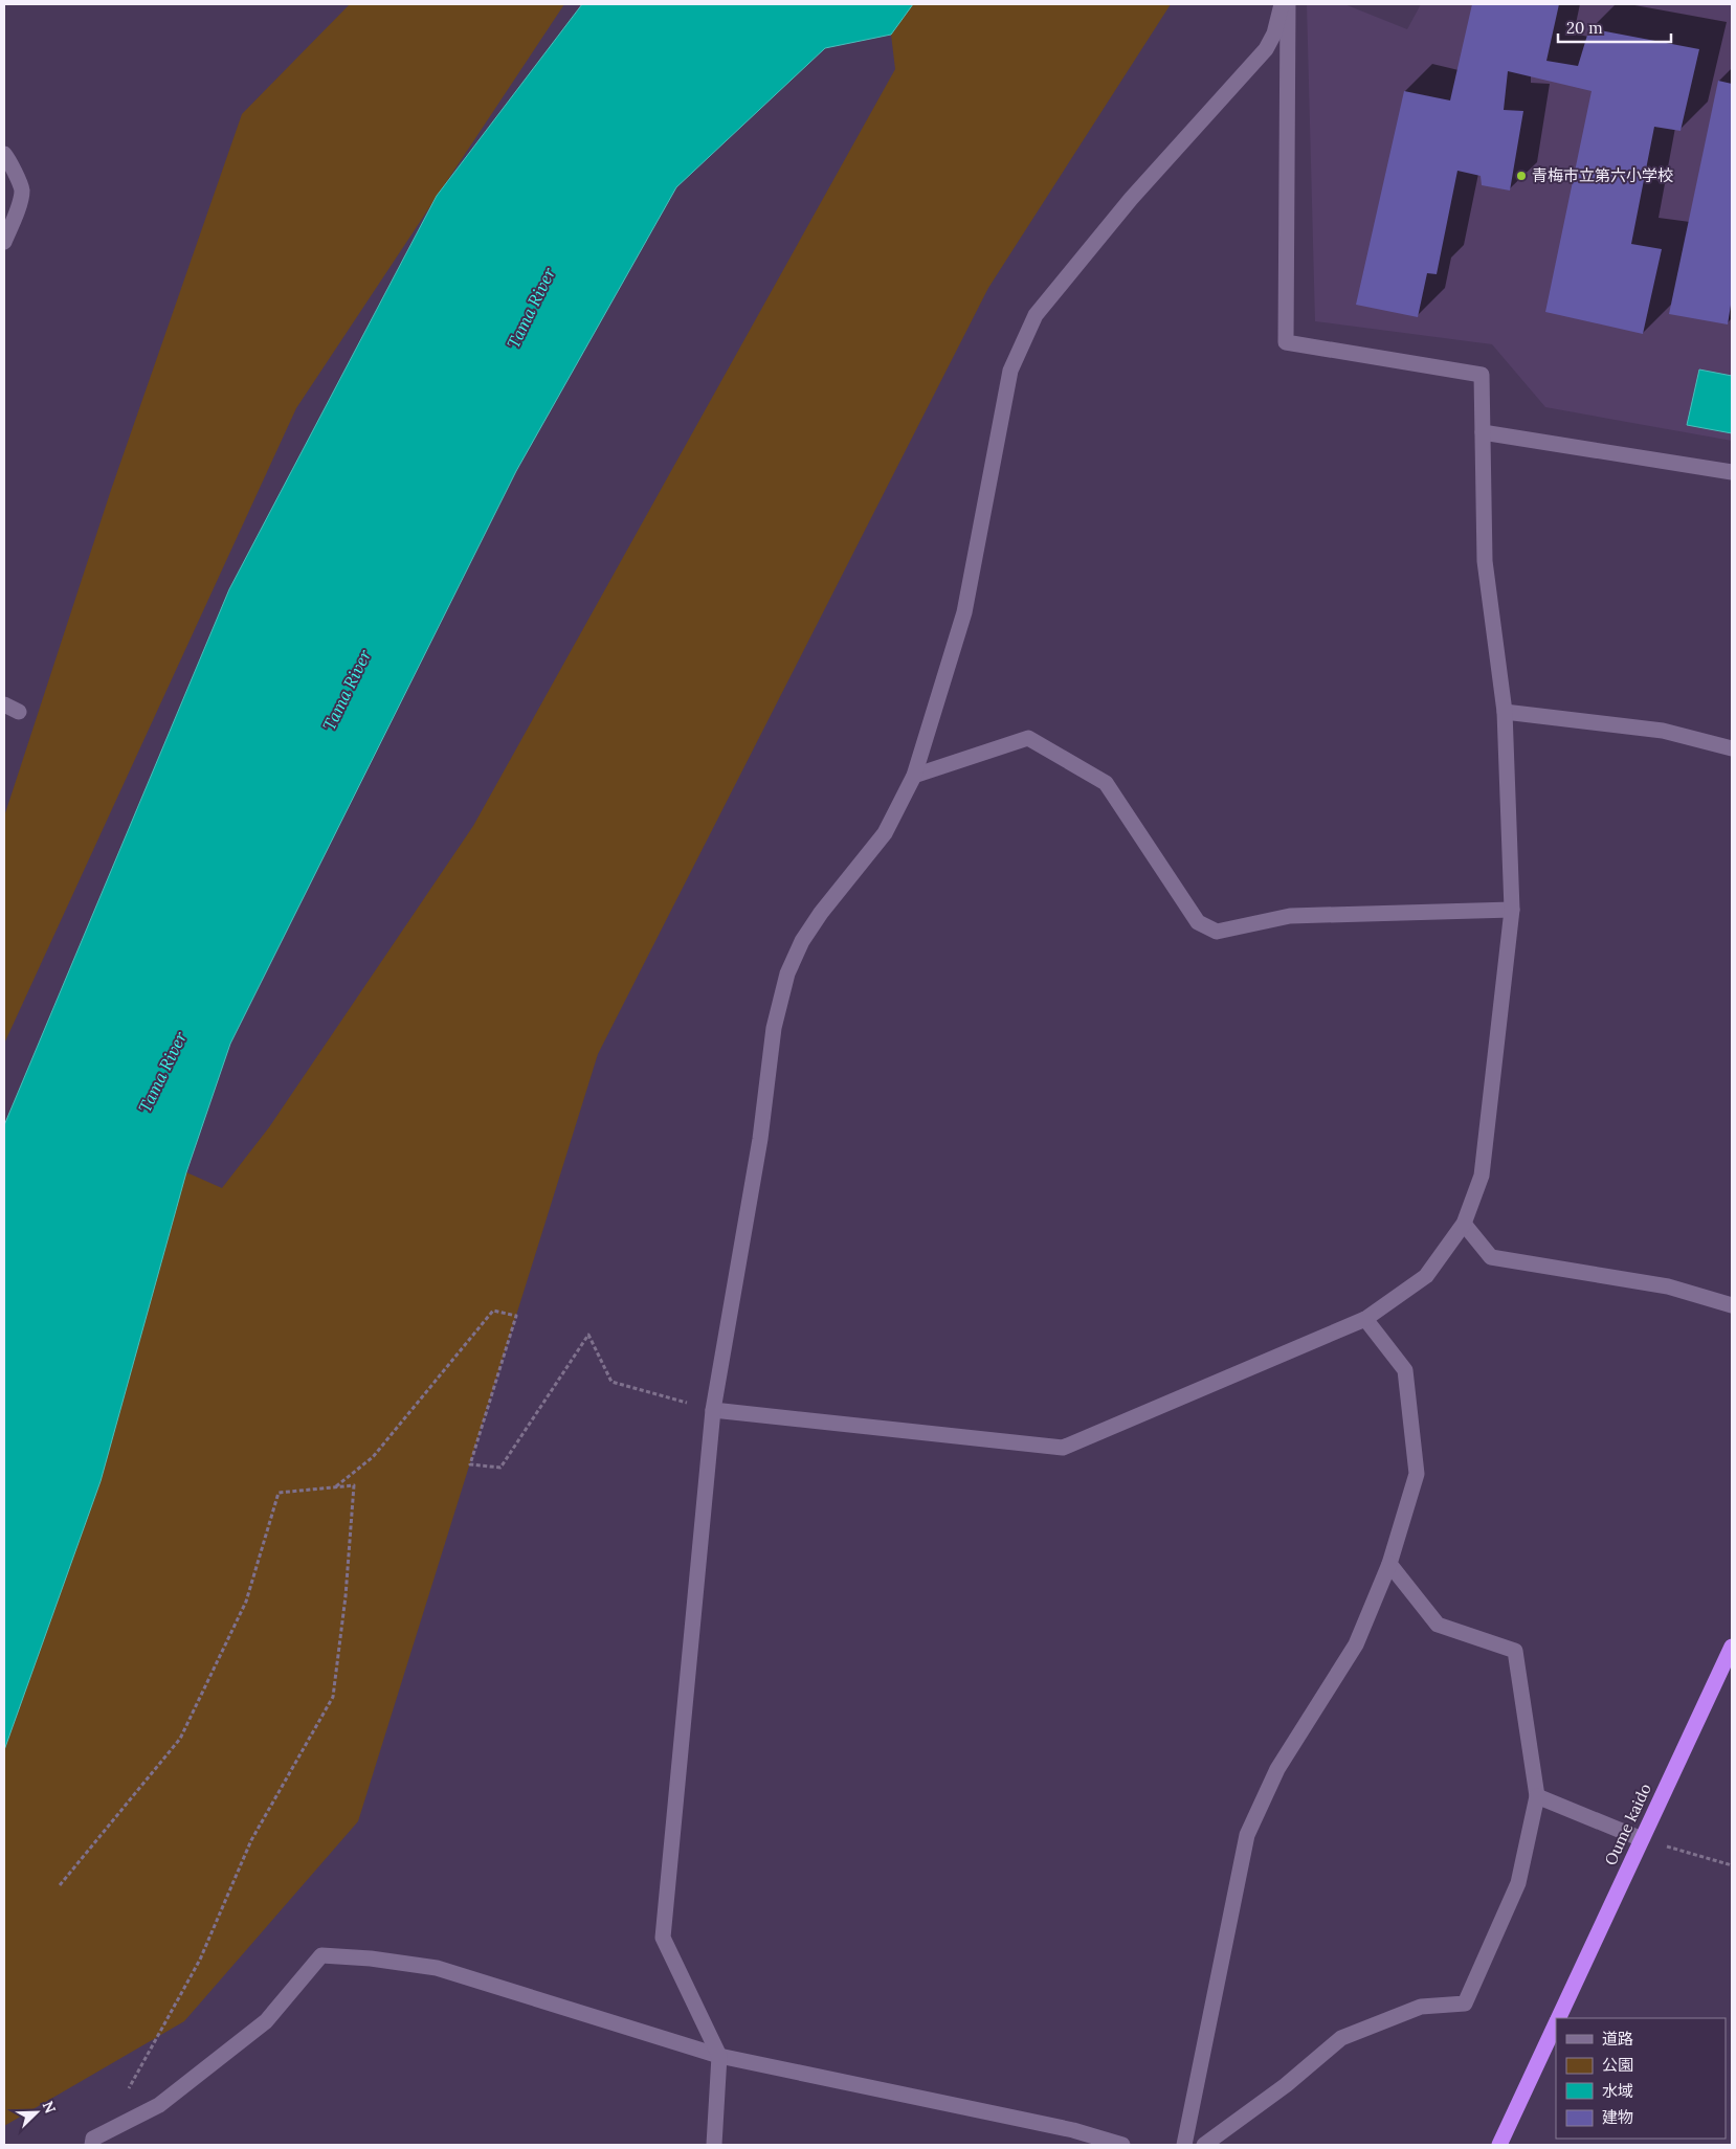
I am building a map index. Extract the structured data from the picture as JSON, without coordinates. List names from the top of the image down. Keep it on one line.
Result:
{"streets":{"highway":["Oume kaido"]},"water":["Tama River"],"places":["青梅市立第六小学校"],"legend":["道路","公園","水域","建物"],"scale_bar":"20 m","north":"top right"}
